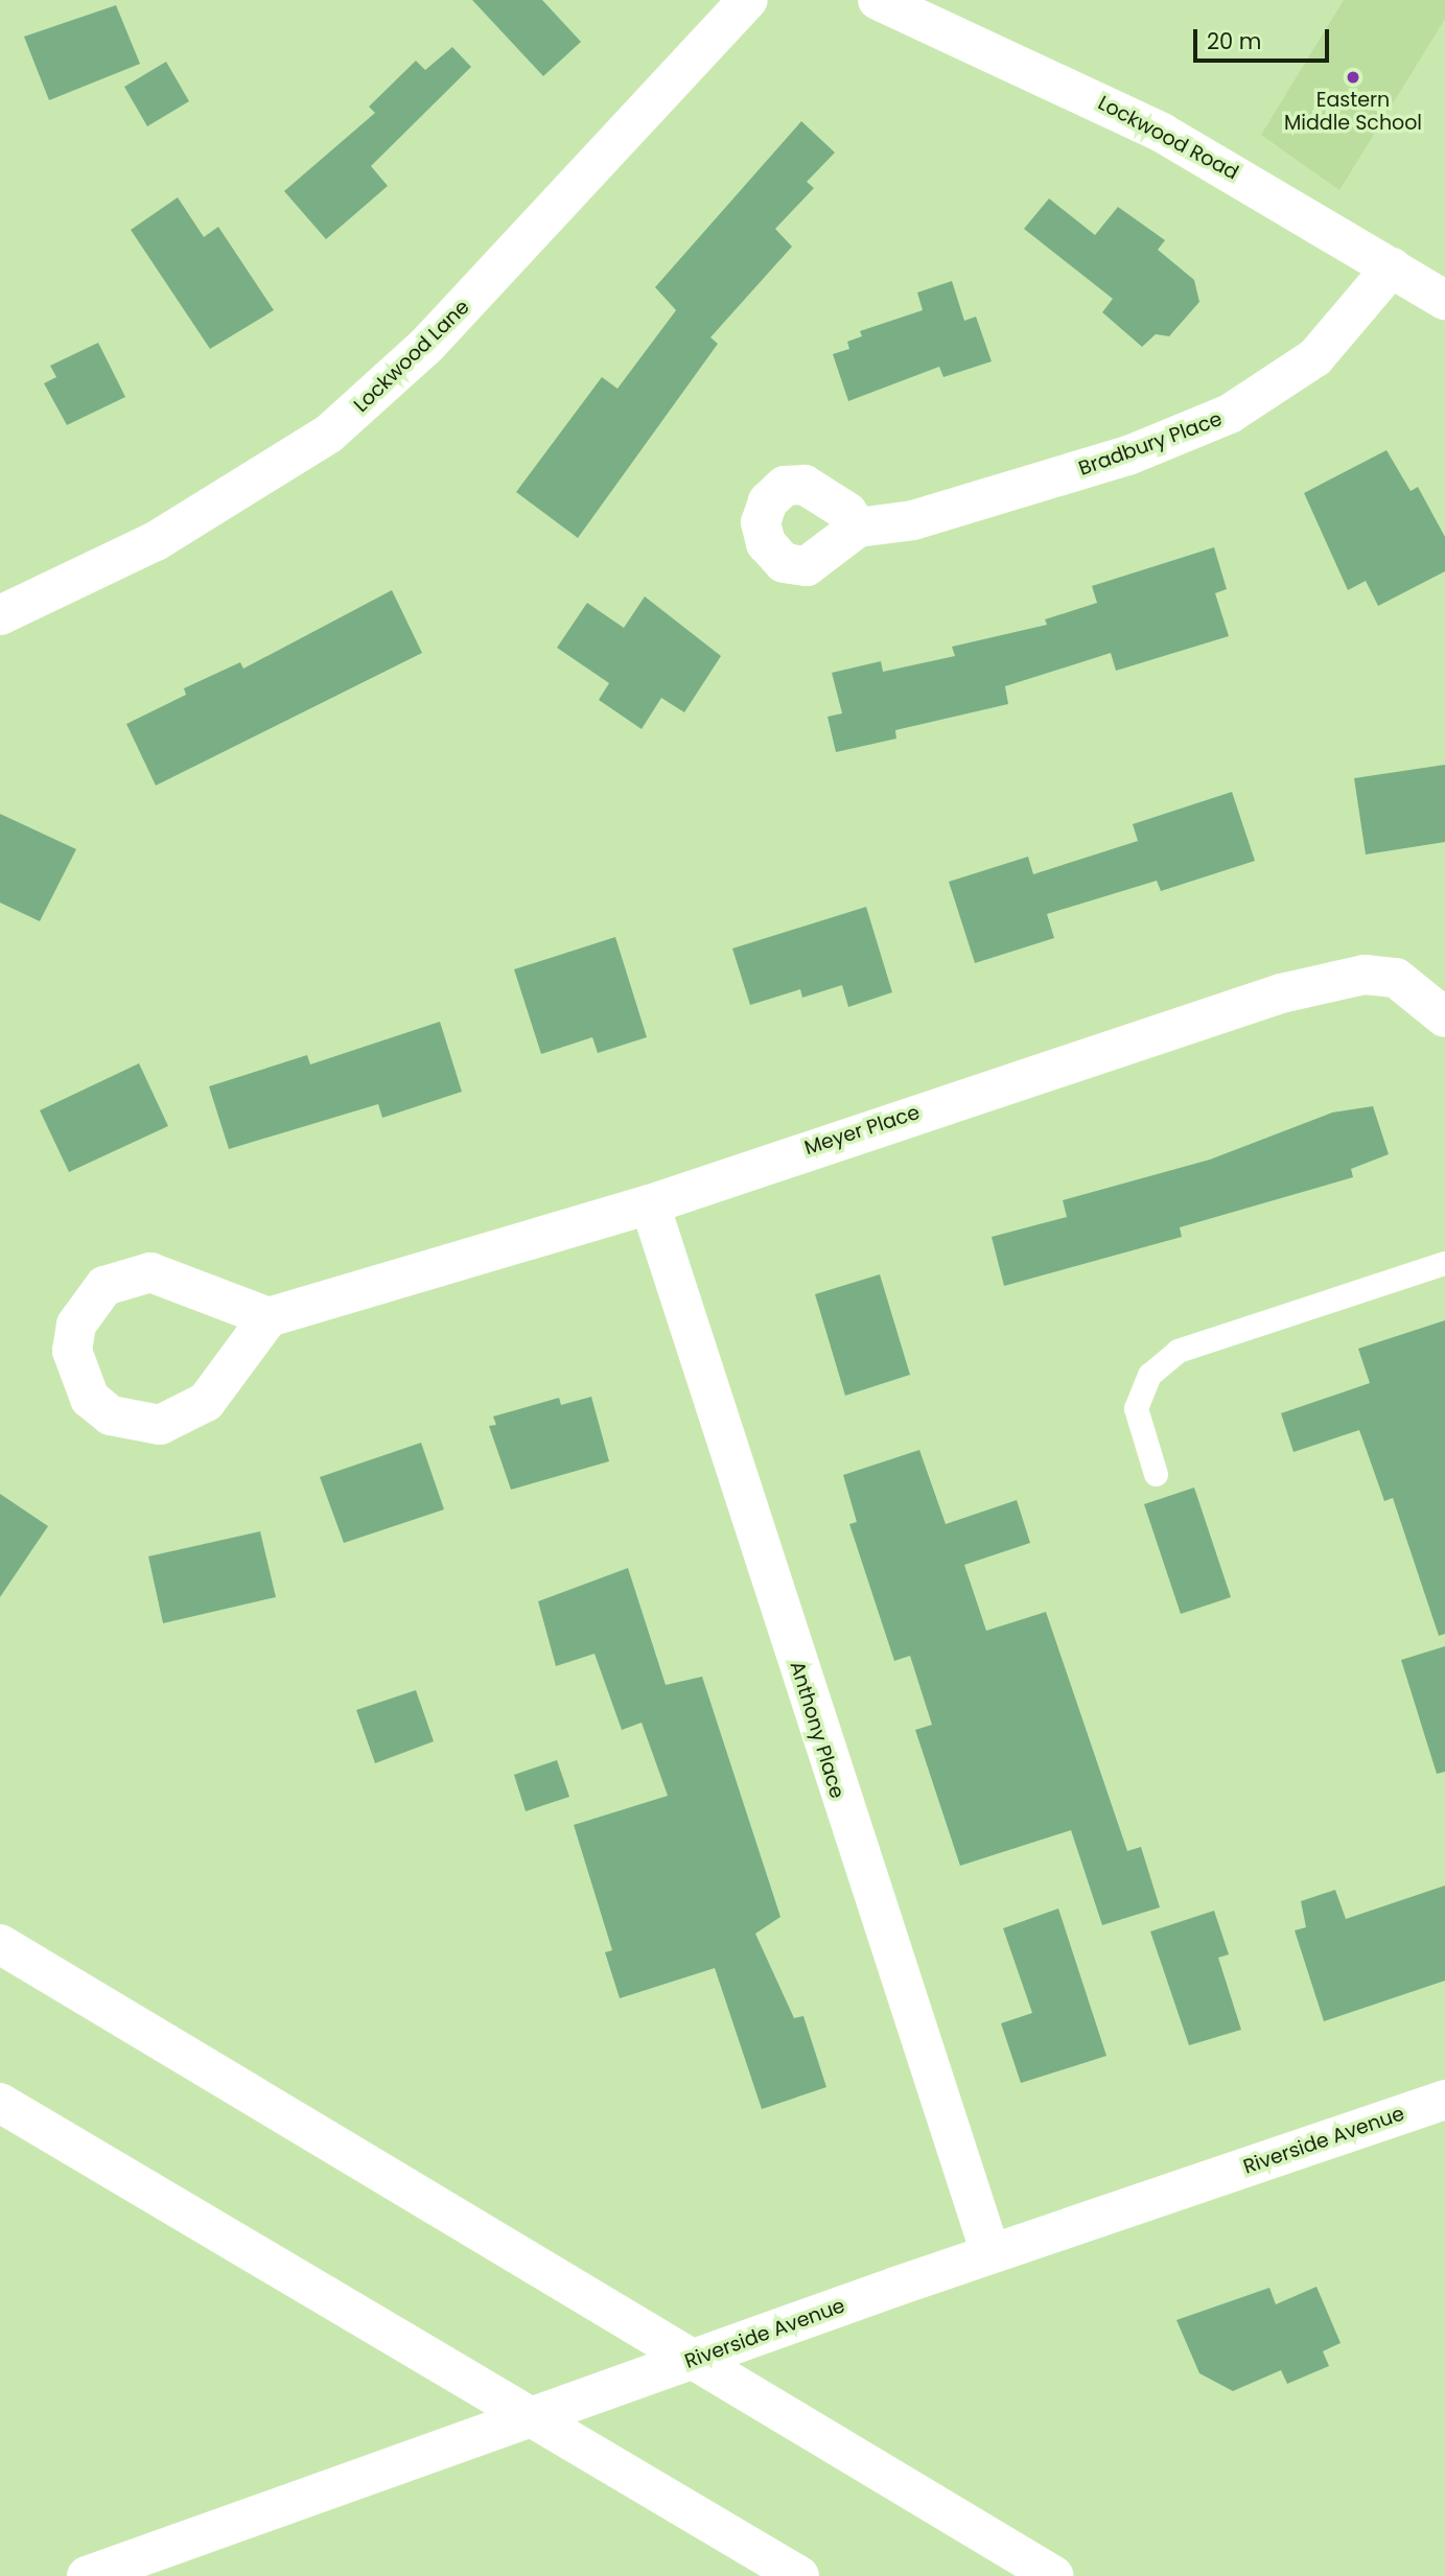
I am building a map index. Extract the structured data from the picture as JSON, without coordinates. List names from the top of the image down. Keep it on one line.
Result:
{"streets":{"main road":["Lockwood Road","Lockwood Lane","Bradbury Place","Meyer Place","Anthony Place","Riverside Avenue"]},"crossings":[["Lockwood Road","Bradbury Place"],["Meyer Place","Anthony Place"],["Anthony Place","Riverside Avenue"]],"places":["Eastern Middle School"],"scale_bar":"20 m"}
